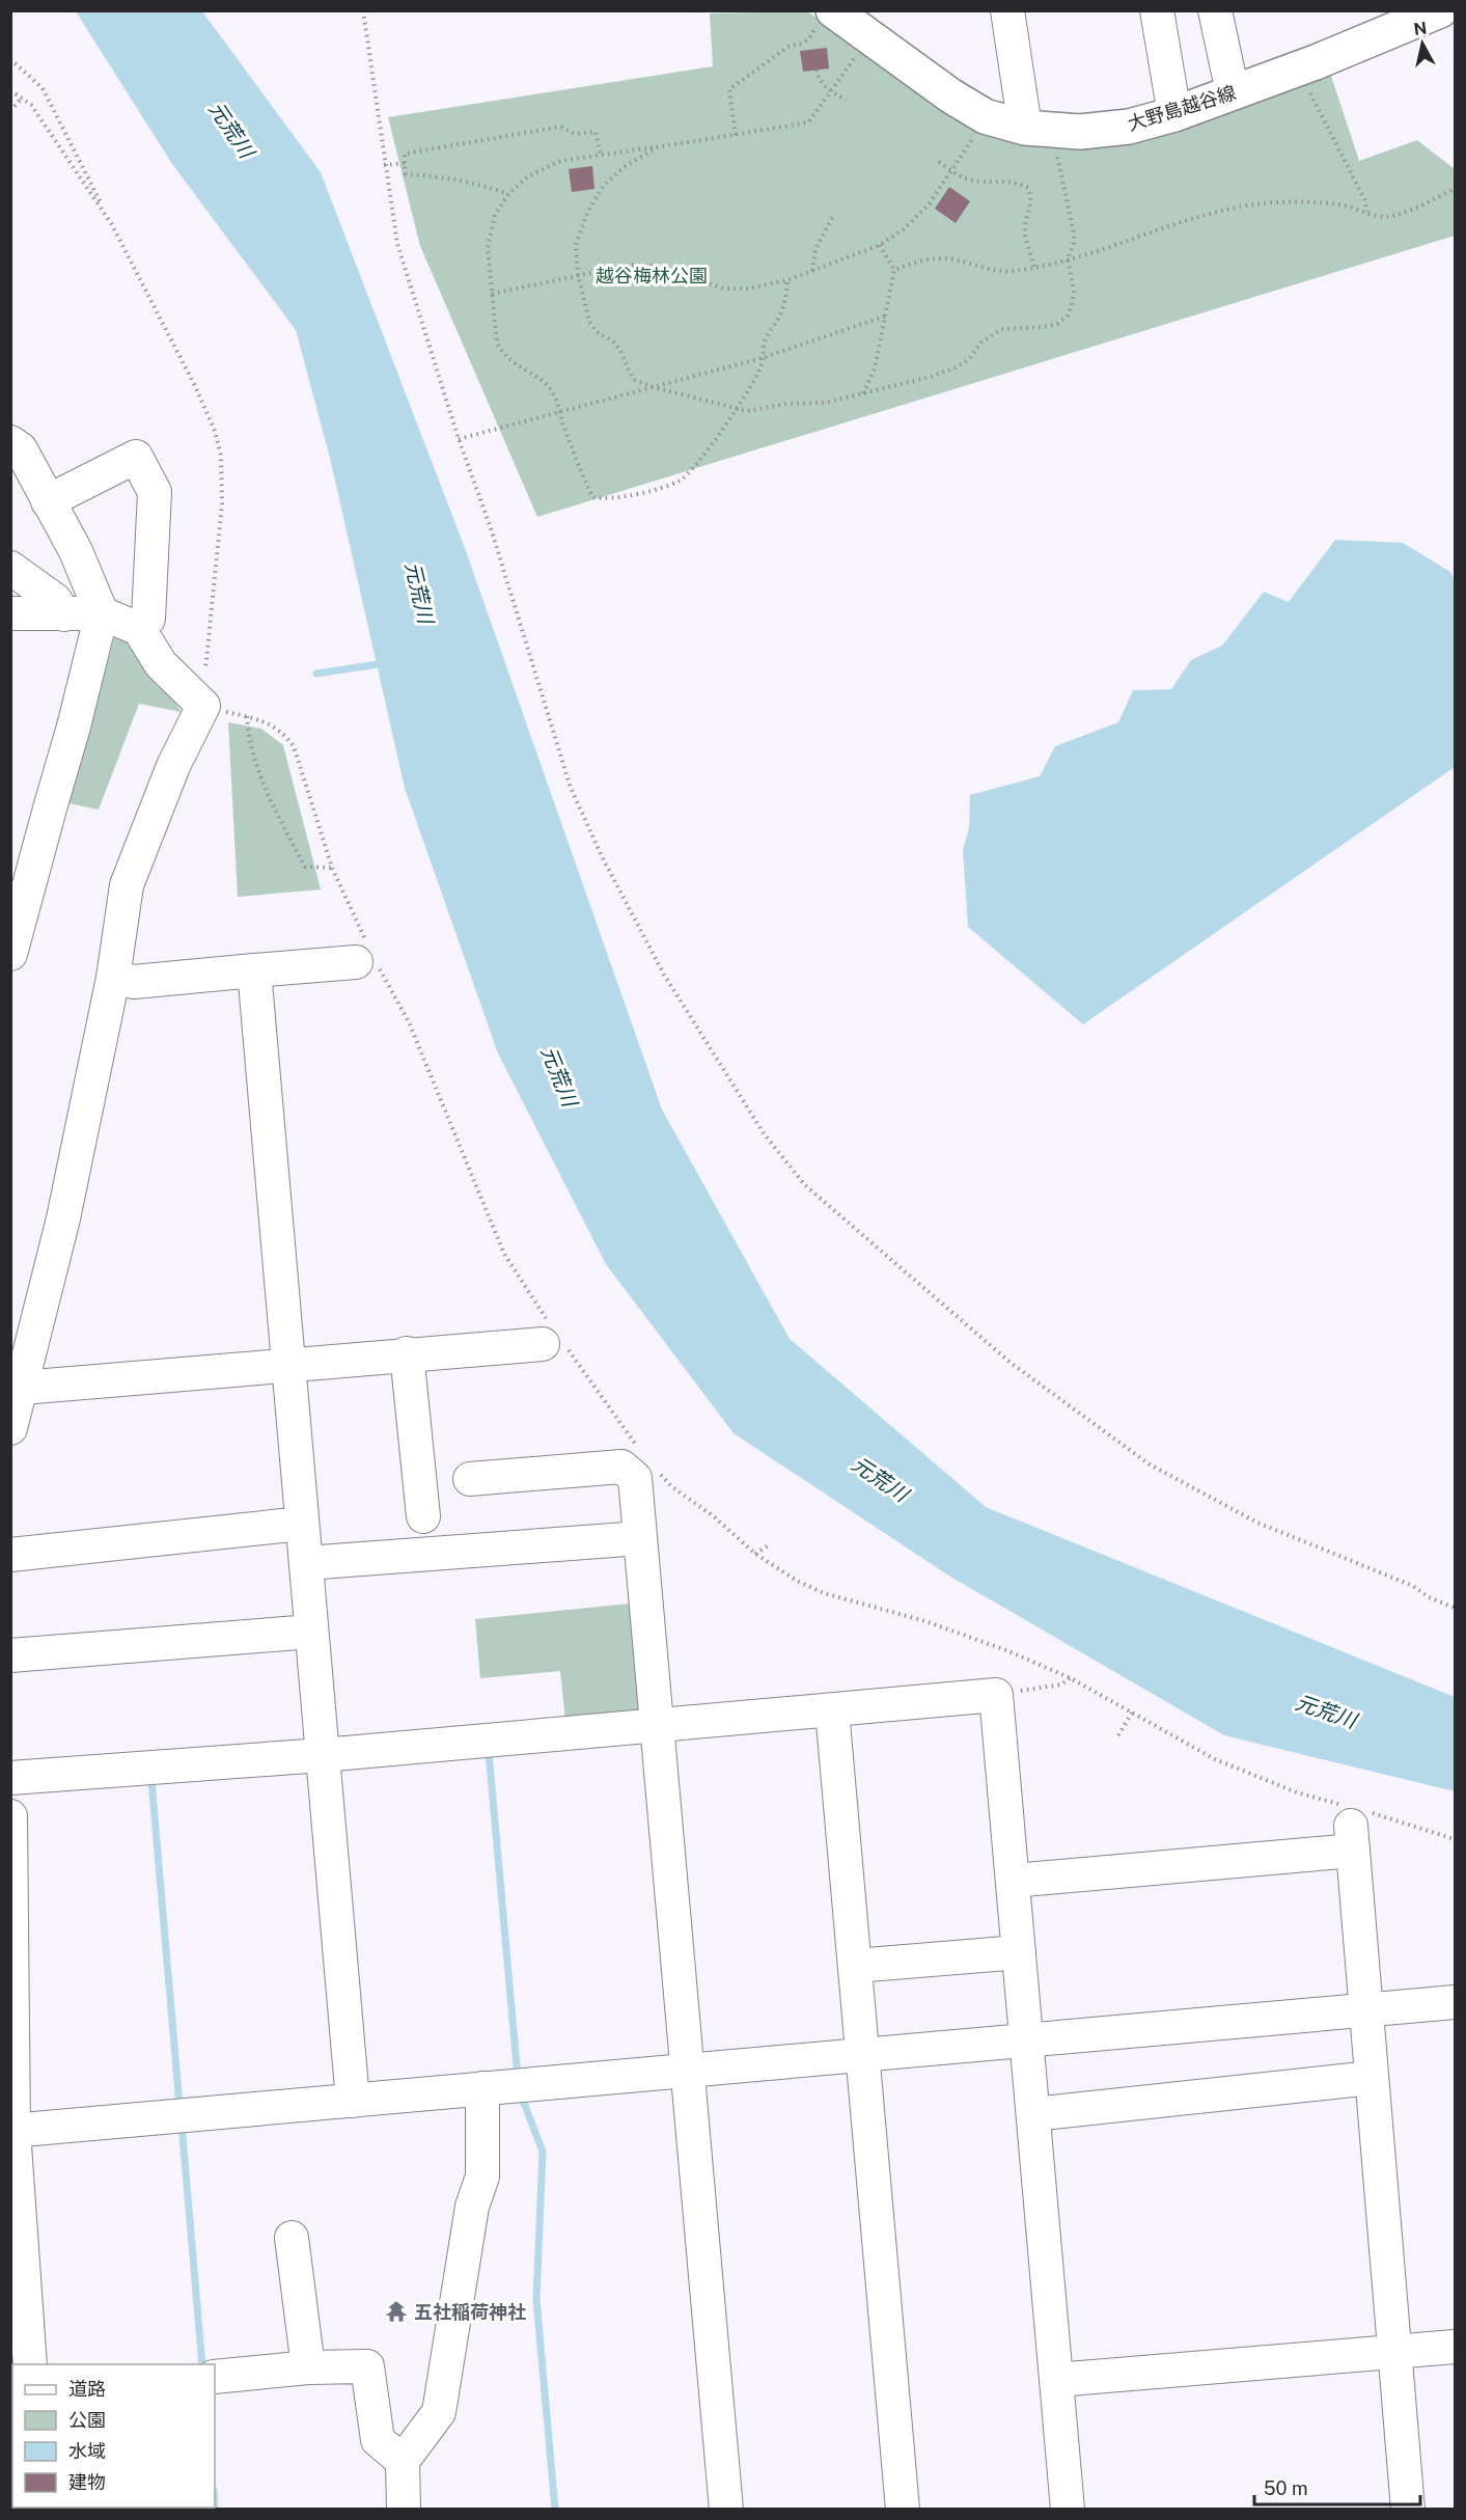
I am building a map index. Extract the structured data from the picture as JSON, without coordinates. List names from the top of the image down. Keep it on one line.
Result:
{"streets":{"main road":["大野島越谷線"]},"water":["元荒川"],"parks":["越谷梅林公園"],"places":{"temple":["五社稲荷神社"]},"legend":["道路","公園","水域","建物"],"scale_bar":"50 m","north":"top"}
